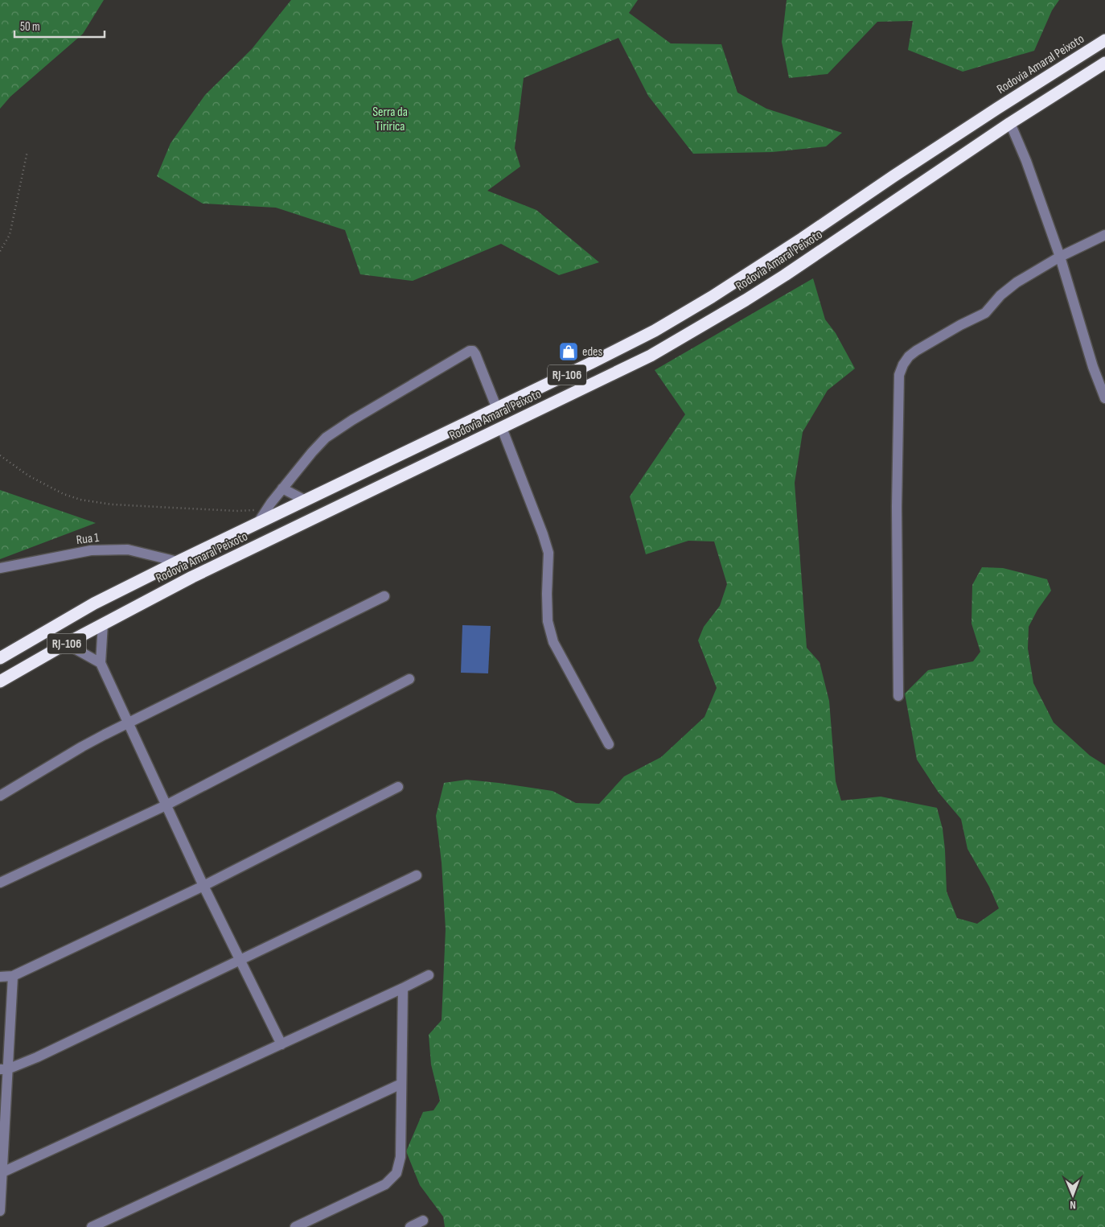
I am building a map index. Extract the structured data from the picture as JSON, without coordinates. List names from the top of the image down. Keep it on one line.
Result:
{"streets":{"highway":["Rodovia Amaral Peixoto","RJ-106"],"street":["Rua 1"]},"crossings":[["Rodovia Amaral Peixoto","Rua 1"]],"parks":["Serra da Tiririca"],"places":{"shop":["edes"]},"scale_bar":"50 m","north":"bottom"}
